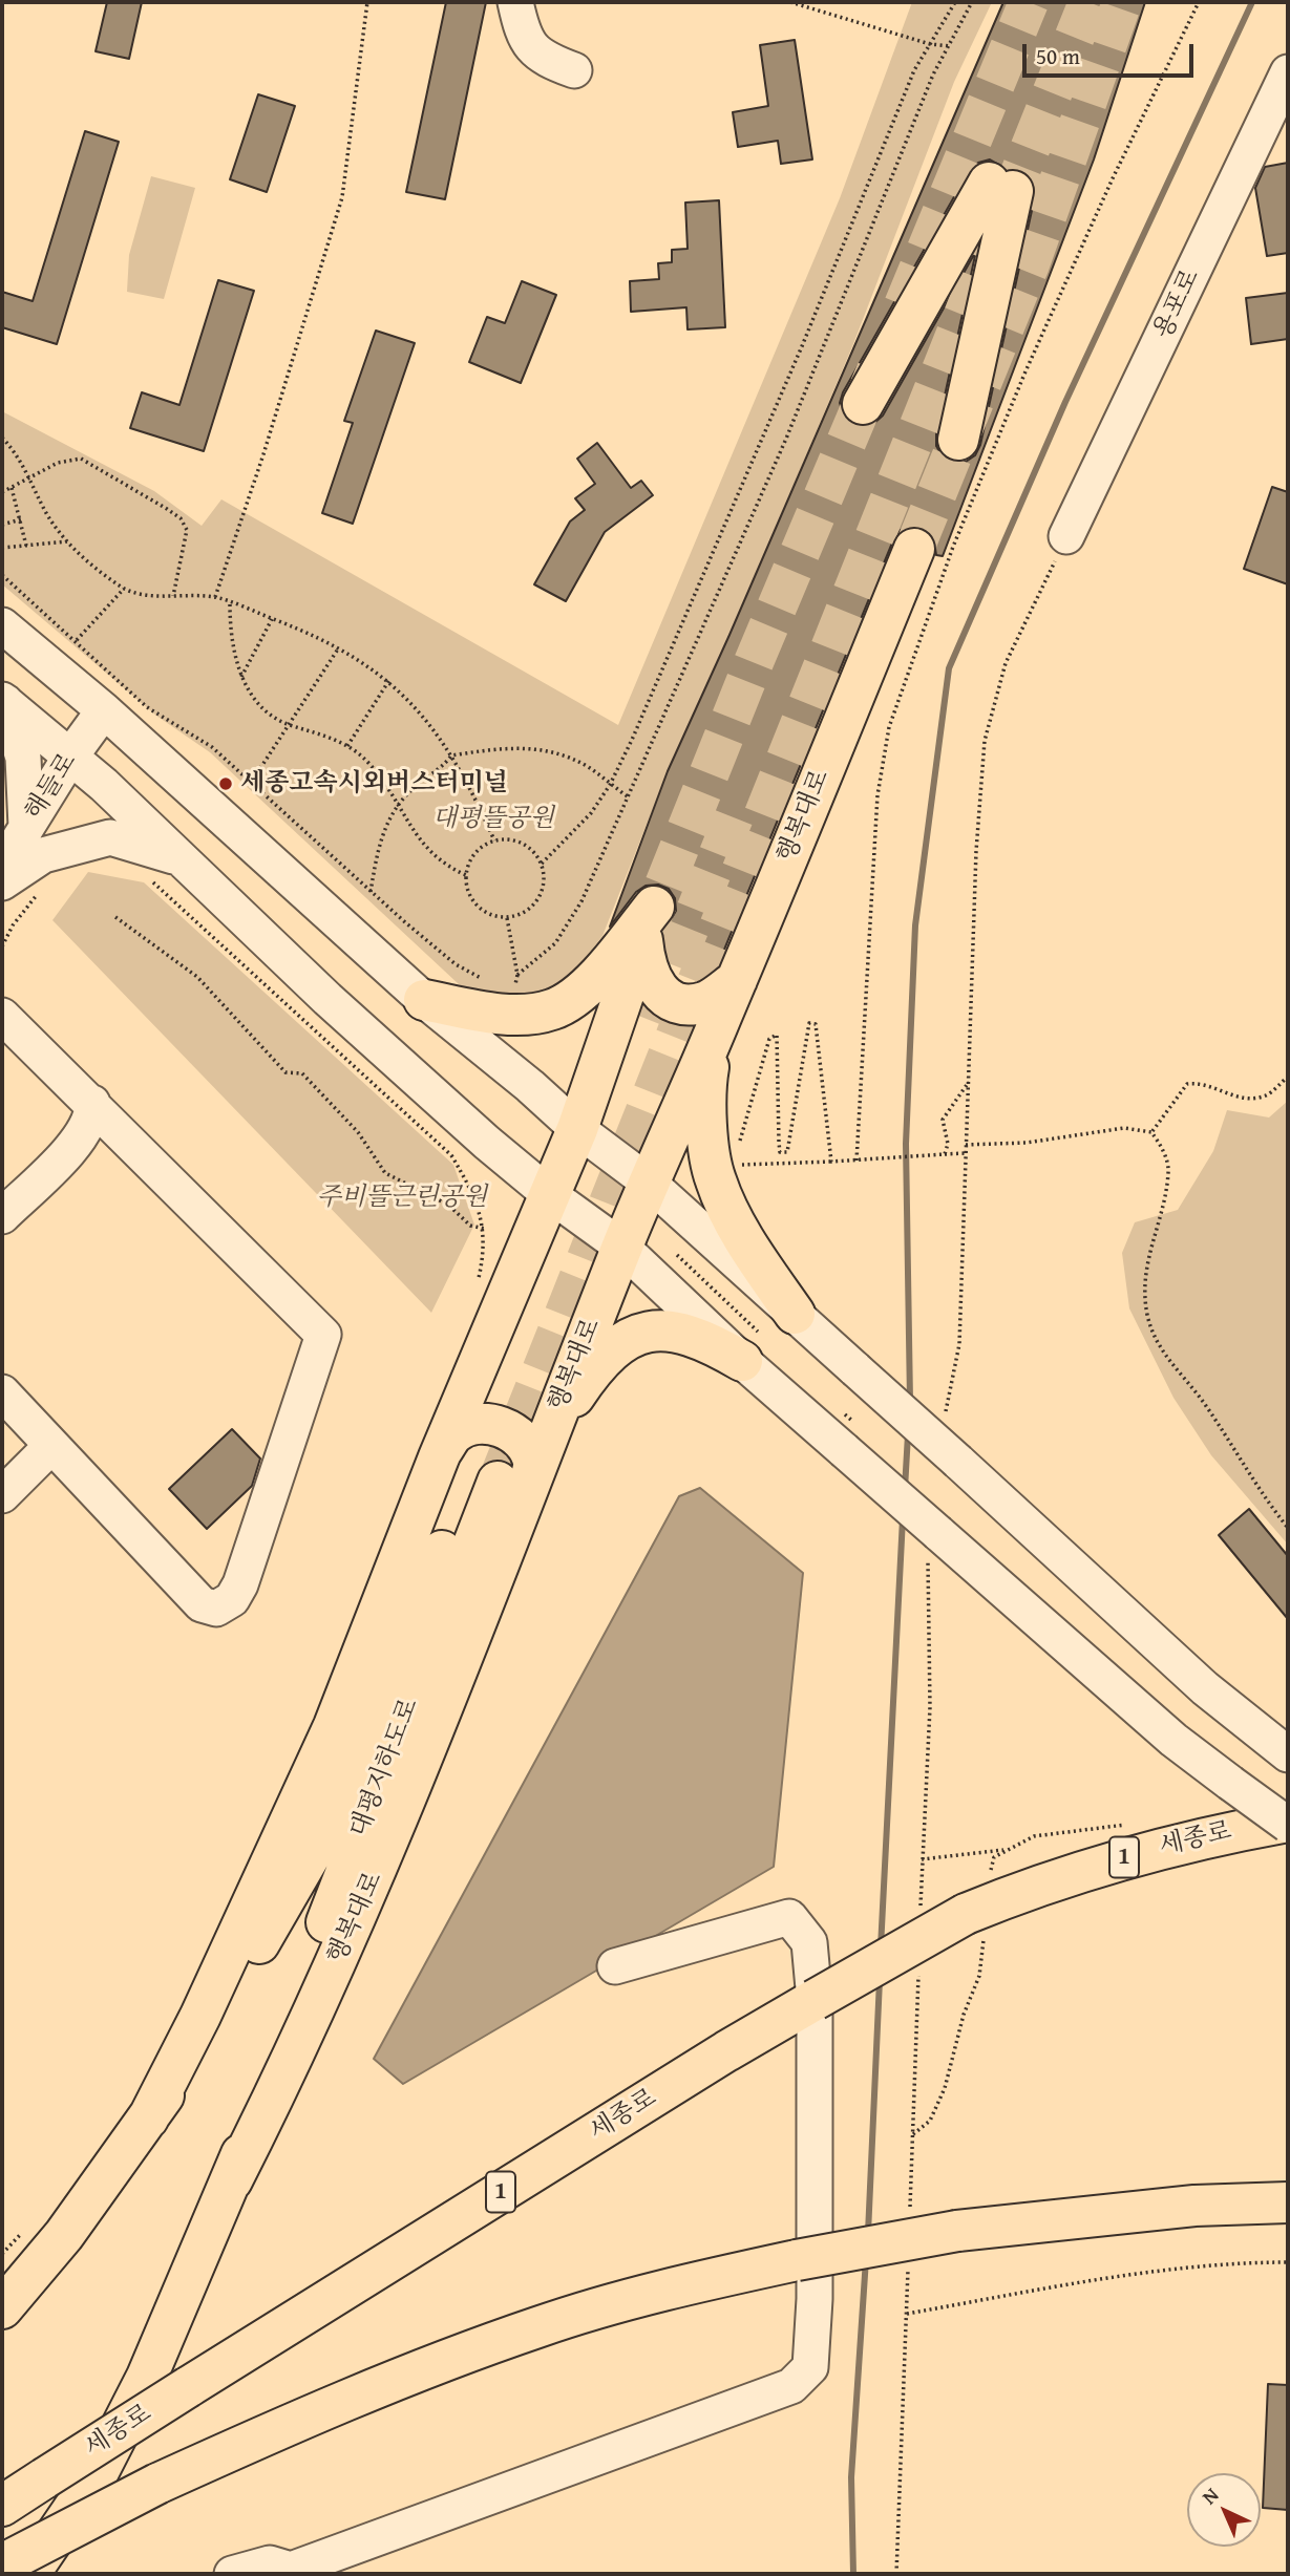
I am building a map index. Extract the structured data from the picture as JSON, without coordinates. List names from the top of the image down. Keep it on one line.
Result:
{"streets":{"highway":["행복대로","대평지하도로","세종로","1"],"street":["용포로","해들로"]},"crossings":[["행복대로","대평지하도로"]],"parks":["대평뜰공원","주비뜰근린공원"],"places":["세종고속시외버스터미널"],"scale_bar":"50 m","north":"top left"}
